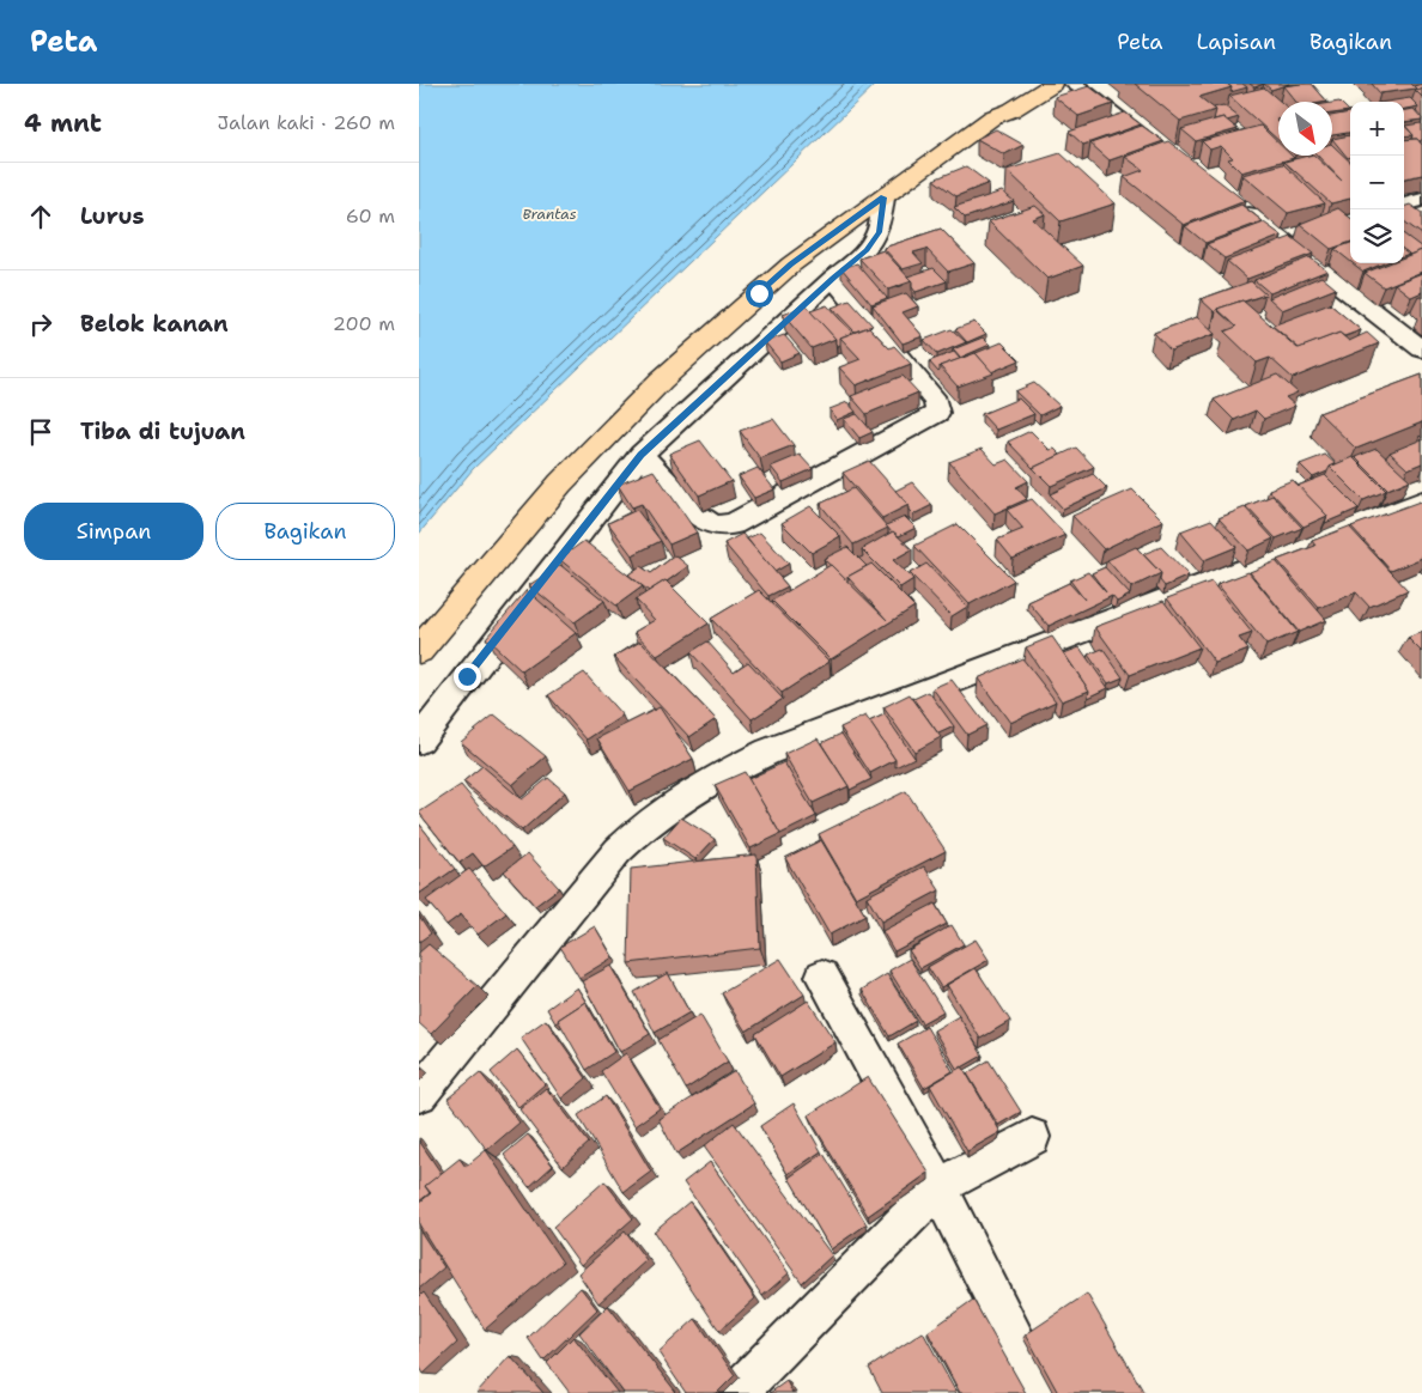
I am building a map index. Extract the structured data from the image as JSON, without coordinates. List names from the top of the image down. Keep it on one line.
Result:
{"water":["Brantas"],"north":"bottom right","page":{"header":"Peta","nav":["Peta","Lapisan","Bagikan"],"heading":["4 mnt","Jalan kaki · 260 m"],"map_buttons":["+","−"],"list":[["Lurus","60 m"],["Belok kanan","200 m"],"Tiba di tujuan"],"buttons":["Simpan","Bagikan"]}}
